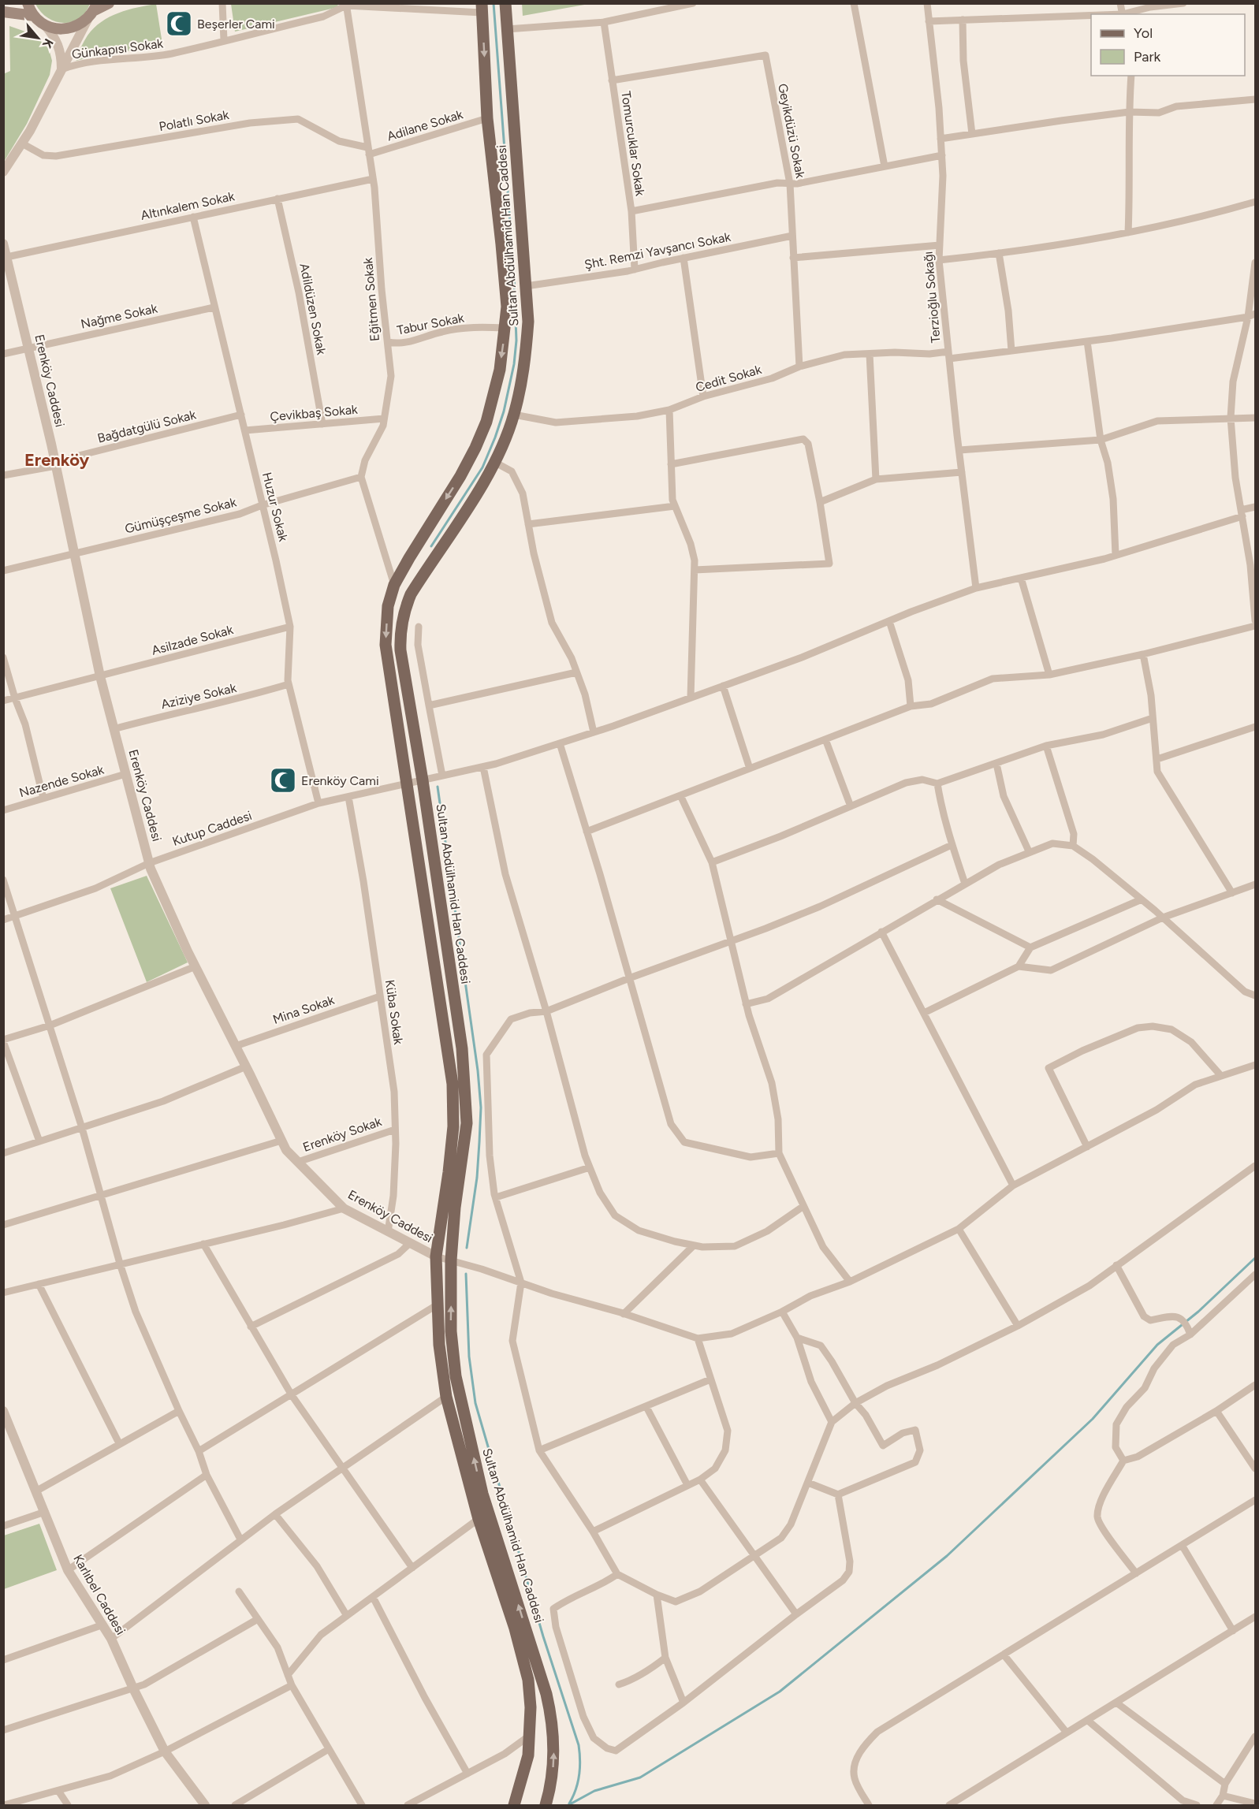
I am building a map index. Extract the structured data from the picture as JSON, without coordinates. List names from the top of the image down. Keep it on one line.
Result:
{"streets":{"main road":["Sultan Abdülhamid Han Caddesi"],"street":["Günkapısı Sokak","Polatlı Sokak","Adilane Sokak","Geyikdüzü Sokak","Tomurcuklar Sokak","Altınkalem Sokak","Şht. Remzi Yavşancı Sokak","Terzioğlu Sokağı","Eğitmen Sokak","Adildüzen Sokak","Nağme Sokak","Tabur Sokak","Cedit Sokak","Erenköy Caddesi","Çevikbaş Sokak","Bağdatgülü Sokak","Huzur Sokak","Gümüşçeşme Sokak","Asilzade Sokak","Aziziye Sokak","Nazende Sokak","Kutup Caddesi","Mina Sokak","Küba Sokak","Erenköy Sokak","Karlıbel Caddesi"]},"crossings":[["Günkapısı Sokak","Sultan Abdülhamid Han Caddesi"],["Günkapısı Sokak","Eğitmen Sokak"],["Polatlı Sokak","Adilane Sokak"],["Polatlı Sokak","Eğitmen Sokak"],["Adilane Sokak","Sultan Abdülhamid Han Caddesi"],["Adilane Sokak","Eğitmen Sokak"],["Geyikdüzü Sokak","Tomurcuklar Sokak"],["Geyikdüzü Sokak","Şht. Remzi Yavşancı Sokak"],["Geyikdüzü Sokak","Cedit Sokak"],["Tomurcuklar Sokak","Şht. Remzi Yavşancı Sokak"],["Altınkalem Sokak","Eğitmen Sokak"],["Altınkalem Sokak","Adildüzen Sokak"],["Altınkalem Sokak","Erenköy Caddesi"],["Altınkalem Sokak","Huzur Sokak"],["Sultan Abdülhamid Han Caddesi","Şht. Remzi Yavşancı Sokak"],["Sultan Abdülhamid Han Caddesi","Tabur Sokak"],["Sultan Abdülhamid Han Caddesi","Cedit Sokak"],["Sultan Abdülhamid Han Caddesi","Erenköy Caddesi"],["Sultan Abdülhamid Han Caddesi","Kutup Caddesi"],["Terzioğlu Sokağı","Cedit Sokak"],["Terzioğlu Sokağı","Kutup Caddesi"],["Eğitmen Sokak","Tabur Sokak"],["Eğitmen Sokak","Çevikbaş Sokak"],["Eğitmen Sokak","Gümüşçeşme Sokak"],["Adildüzen Sokak","Çevikbaş Sokak"],["Nağme Sokak","Erenköy Caddesi"],["Nağme Sokak","Huzur Sokak"],["Erenköy Caddesi","Bağdatgülü Sokak"],["Erenköy Caddesi","Gümüşçeşme Sokak"],["Erenköy Caddesi","Asilzade Sokak"],["Erenköy Caddesi","Aziziye Sokak"],["Erenköy Caddesi","Nazende Sokak"],["Erenköy Caddesi","Kutup Caddesi"],["Erenköy Caddesi","Mina Sokak"],["Erenköy Caddesi","Küba Sokak"],["Erenköy Caddesi","Erenköy Sokak"],["Çevikbaş Sokak","Huzur Sokak"],["Bağdatgülü Sokak","Huzur Sokak"],["Huzur Sokak","Gümüşçeşme Sokak"],["Huzur Sokak","Asilzade Sokak"],["Huzur Sokak","Aziziye Sokak"],["Huzur Sokak","Kutup Caddesi"],["Kutup Caddesi","Küba Sokak"],["Mina Sokak","Küba Sokak"],["Küba Sokak","Erenköy Sokak"]],"districts":["Erenköy"],"places":{"mosque":["Beşerler Cami","Erenköy Cami"]},"legend":["Yol","Park"],"north":"bottom right"}
